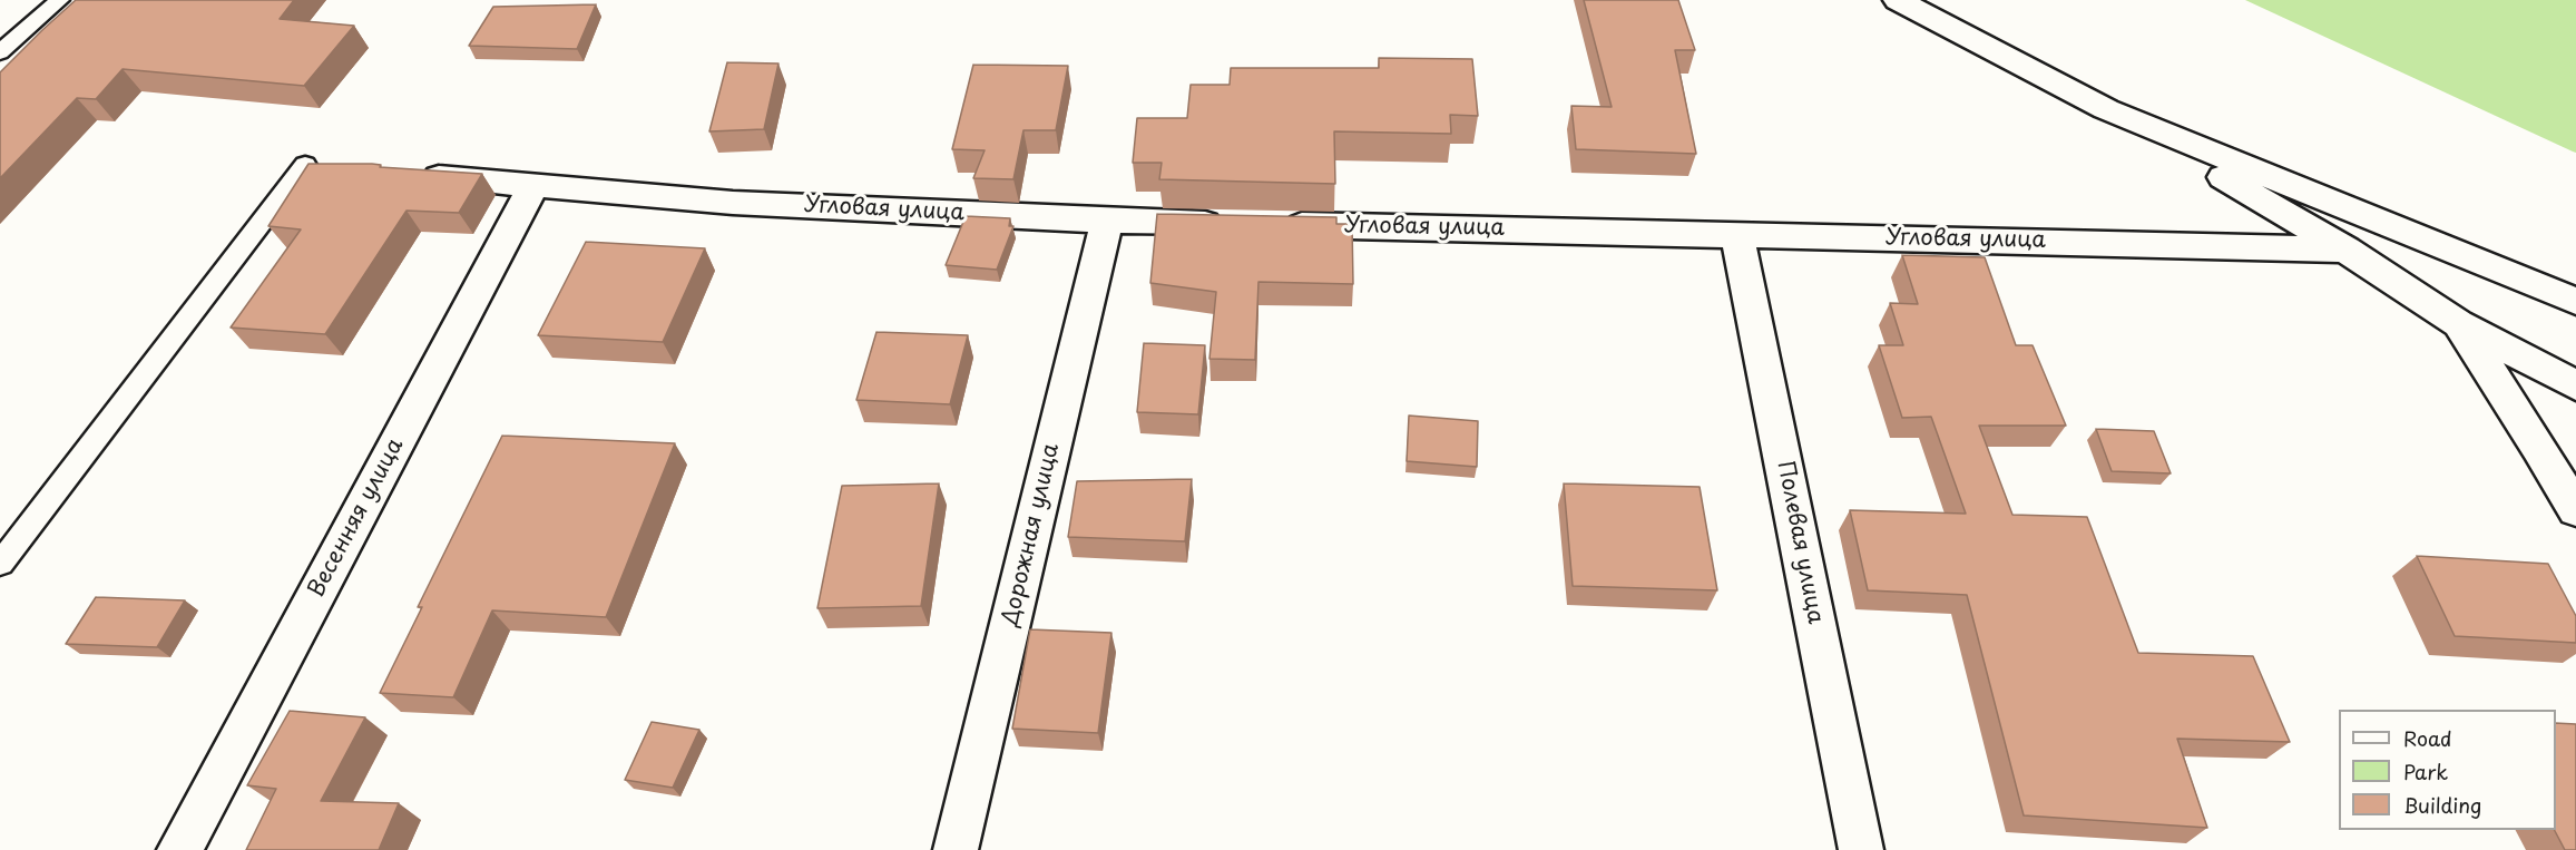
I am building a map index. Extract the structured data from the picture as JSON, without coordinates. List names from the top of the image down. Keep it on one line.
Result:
{"streets":{"street":["Угловая улица","Весенняя улица","Дорожная улица","Полевая улица"]},"crossings":[["Угловая улица","Весенняя улица"],["Угловая улица","Дорожная улица"],["Угловая улица","Полевая улица"]],"legend":["Road","Park","Building"]}
